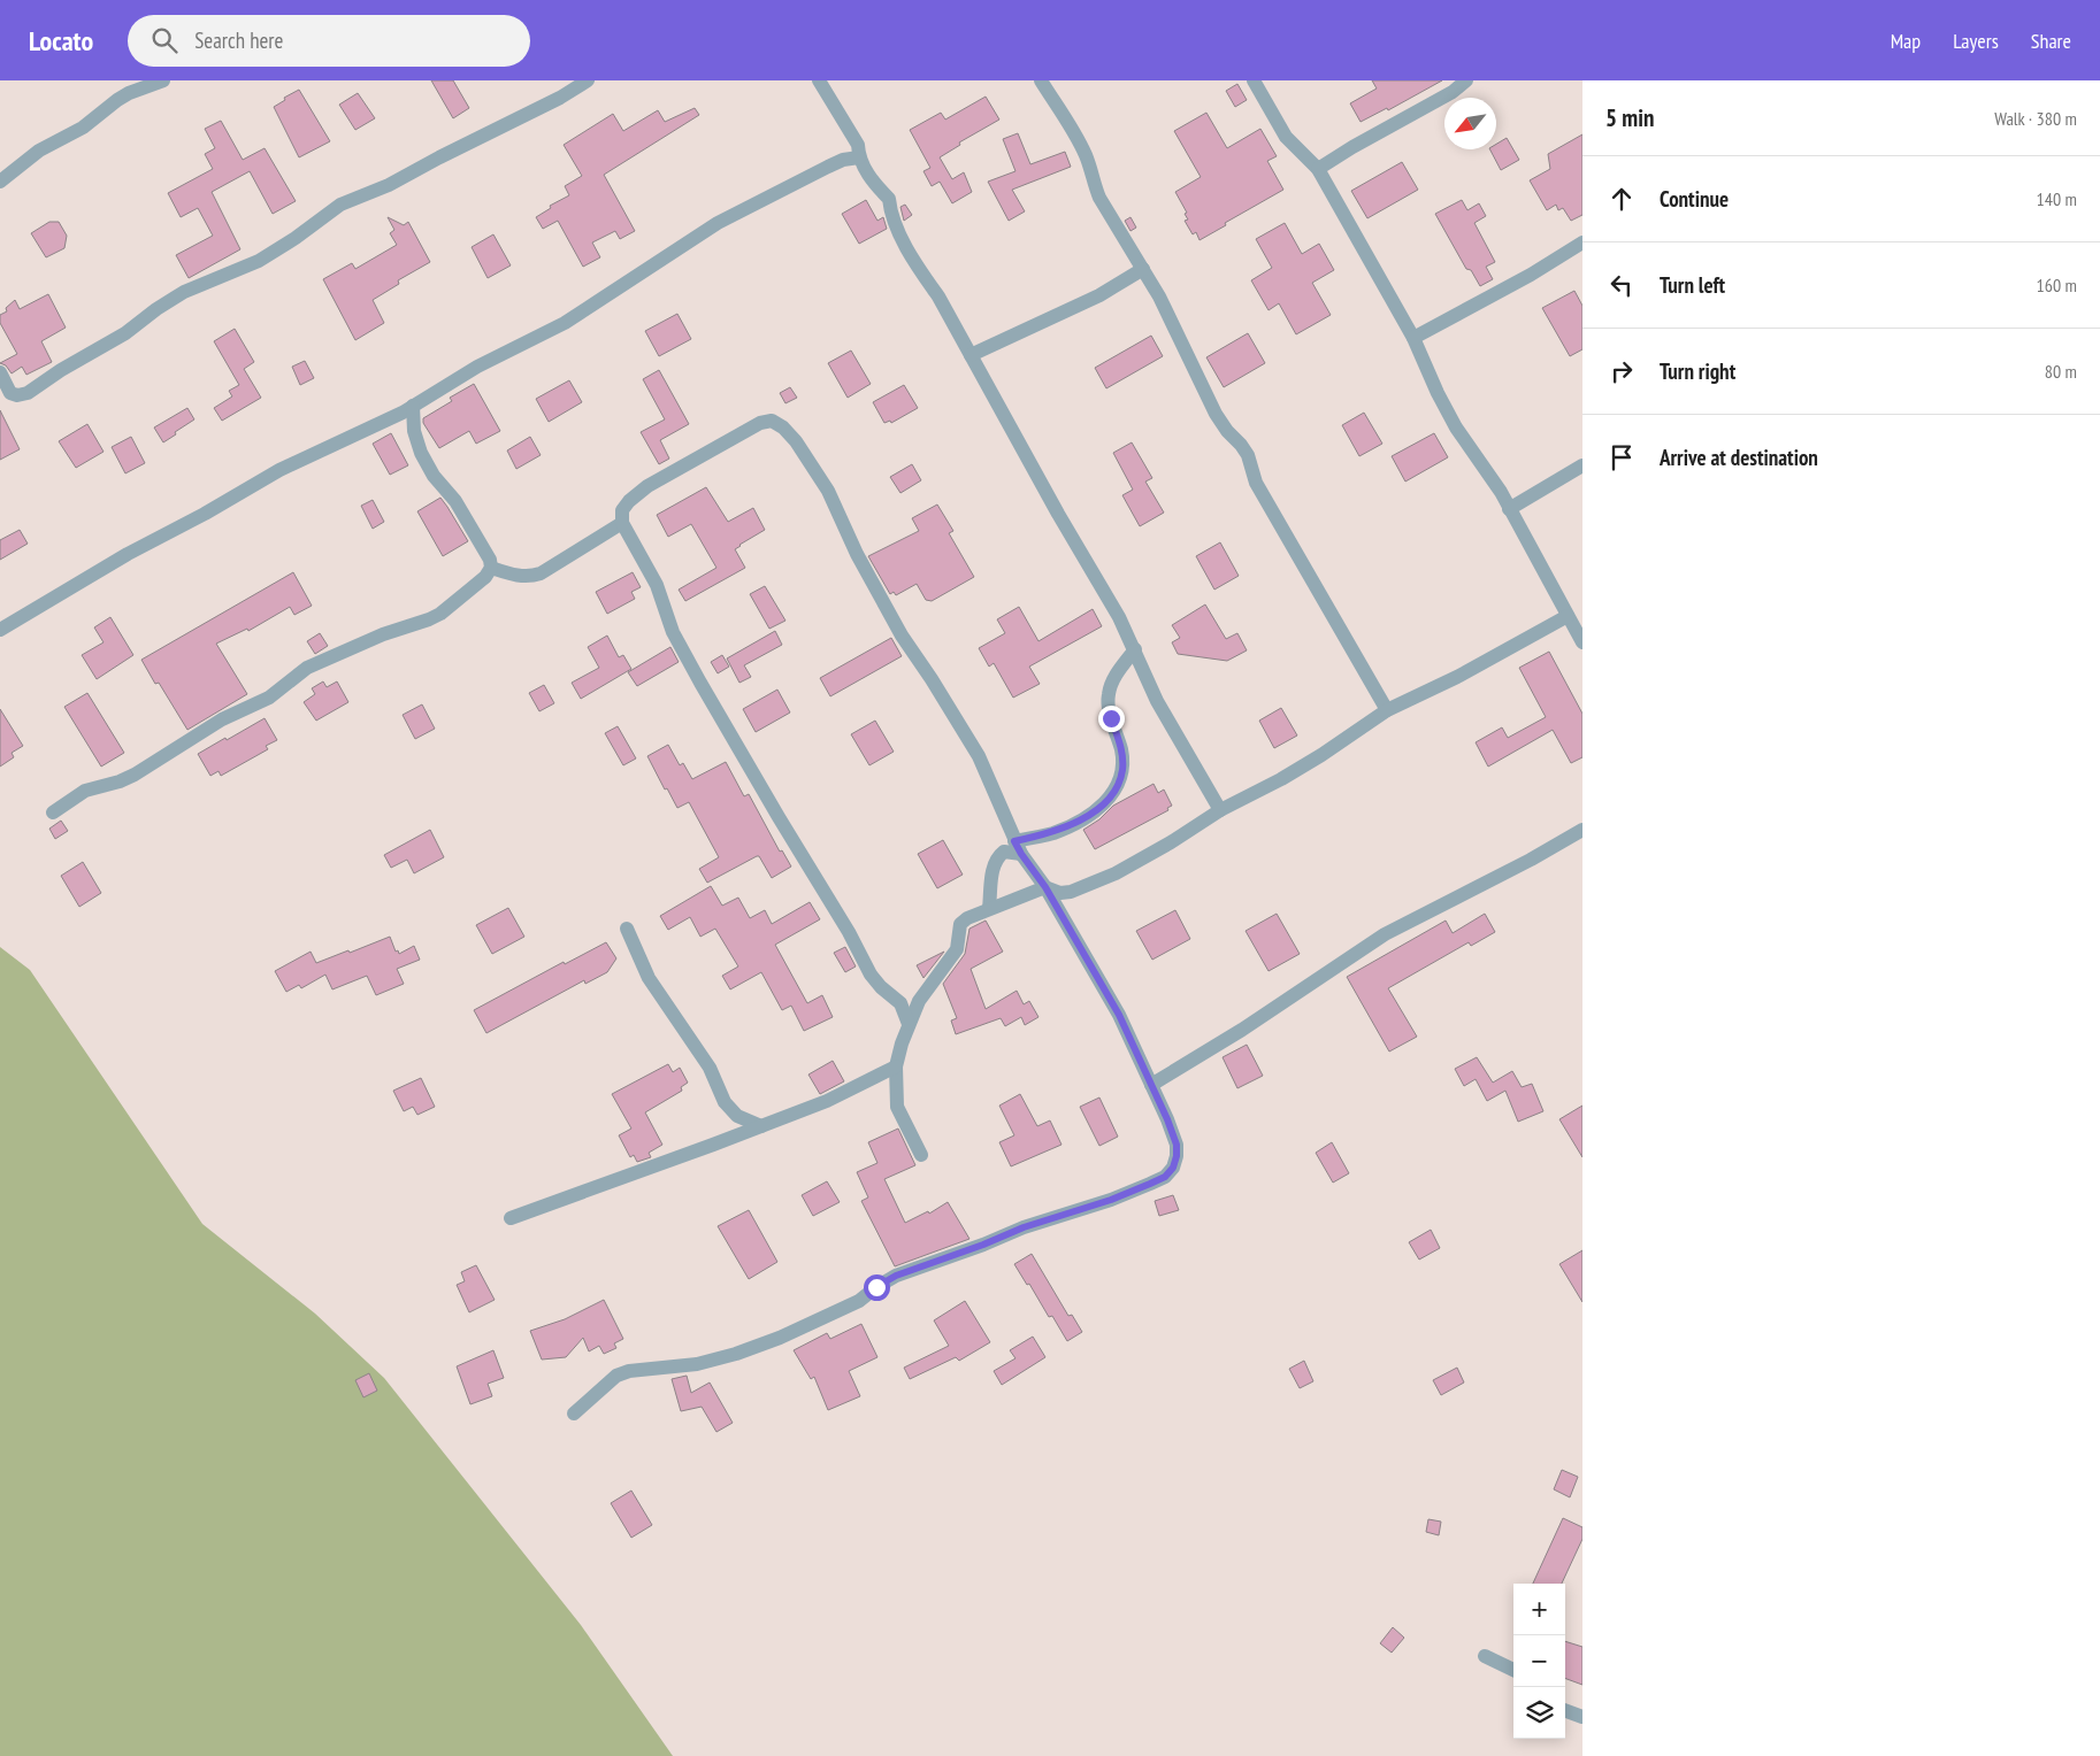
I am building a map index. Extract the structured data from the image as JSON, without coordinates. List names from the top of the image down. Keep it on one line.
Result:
{"north":"bottom left","page":{"header":"Locato","search":"Search here","nav":["Map","Layers","Share"],"heading":["5 min","Walk · 380 m"],"list":[["Continue","140 m"],["Turn left","160 m"],["Turn right","80 m"],"Arrive at destination"],"map_buttons":["+","−"]}}
